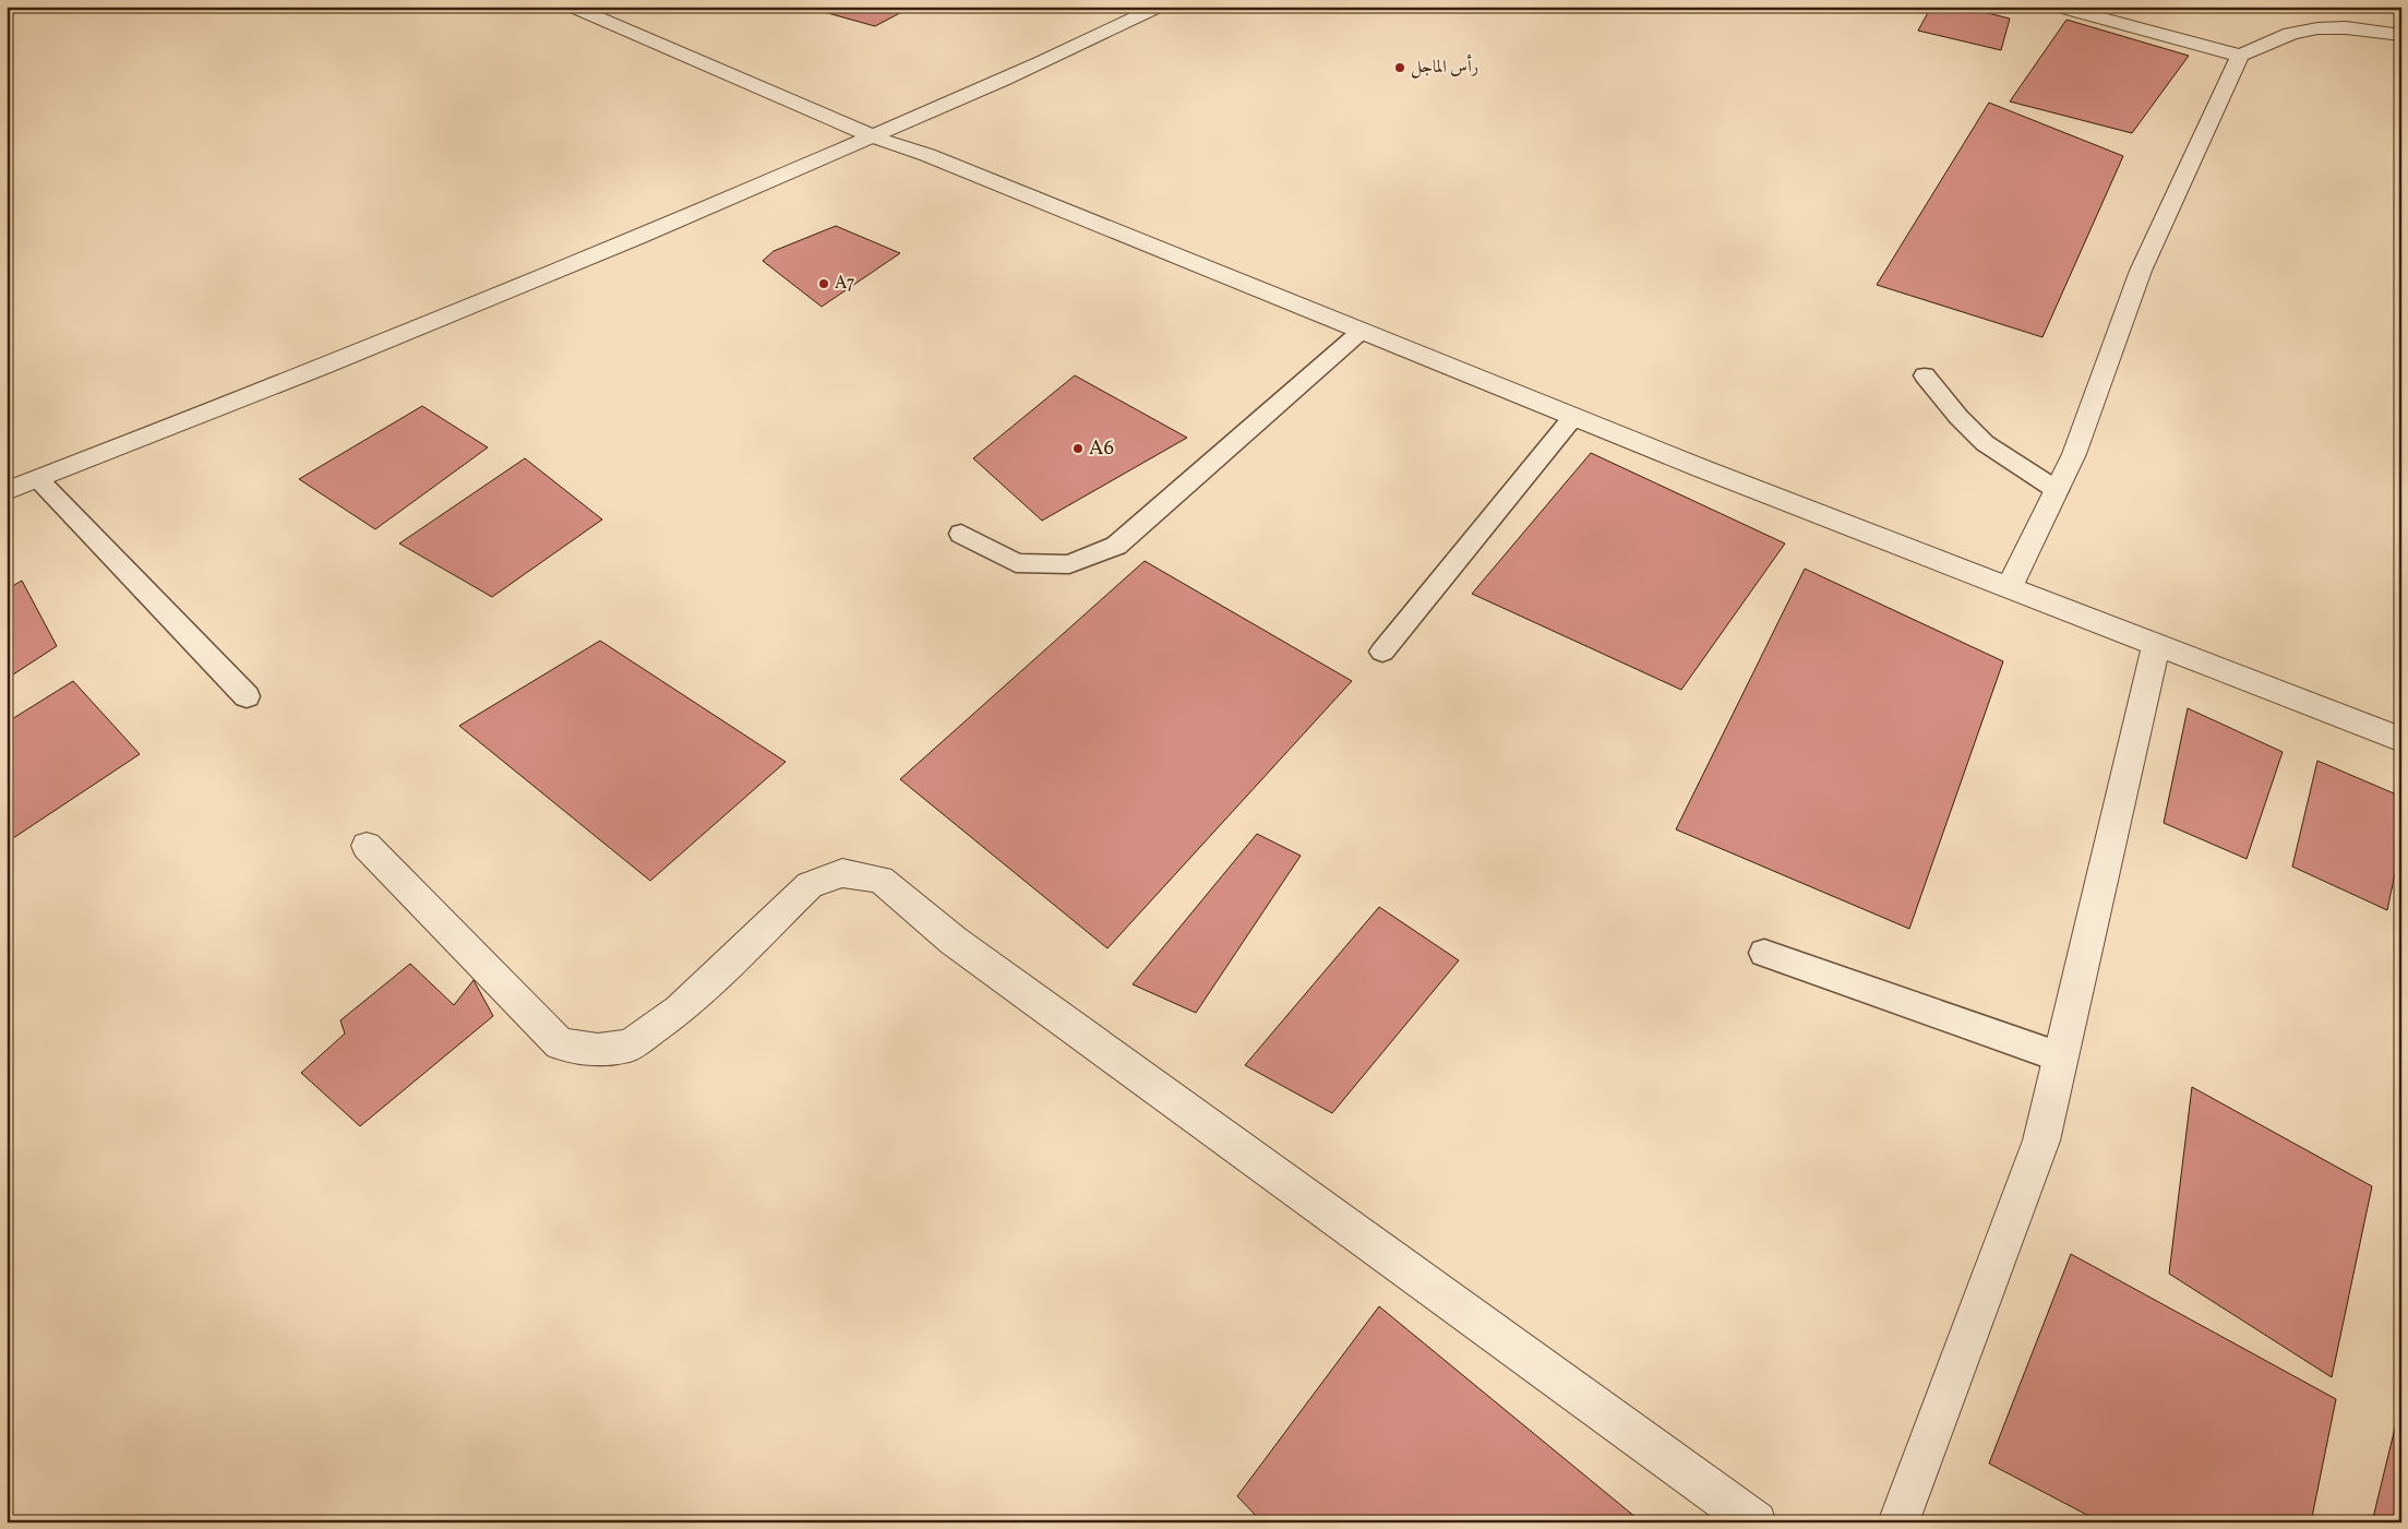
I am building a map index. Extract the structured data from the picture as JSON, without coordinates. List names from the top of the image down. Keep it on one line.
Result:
{"places":["رأس الماجل","A7","A6"]}
